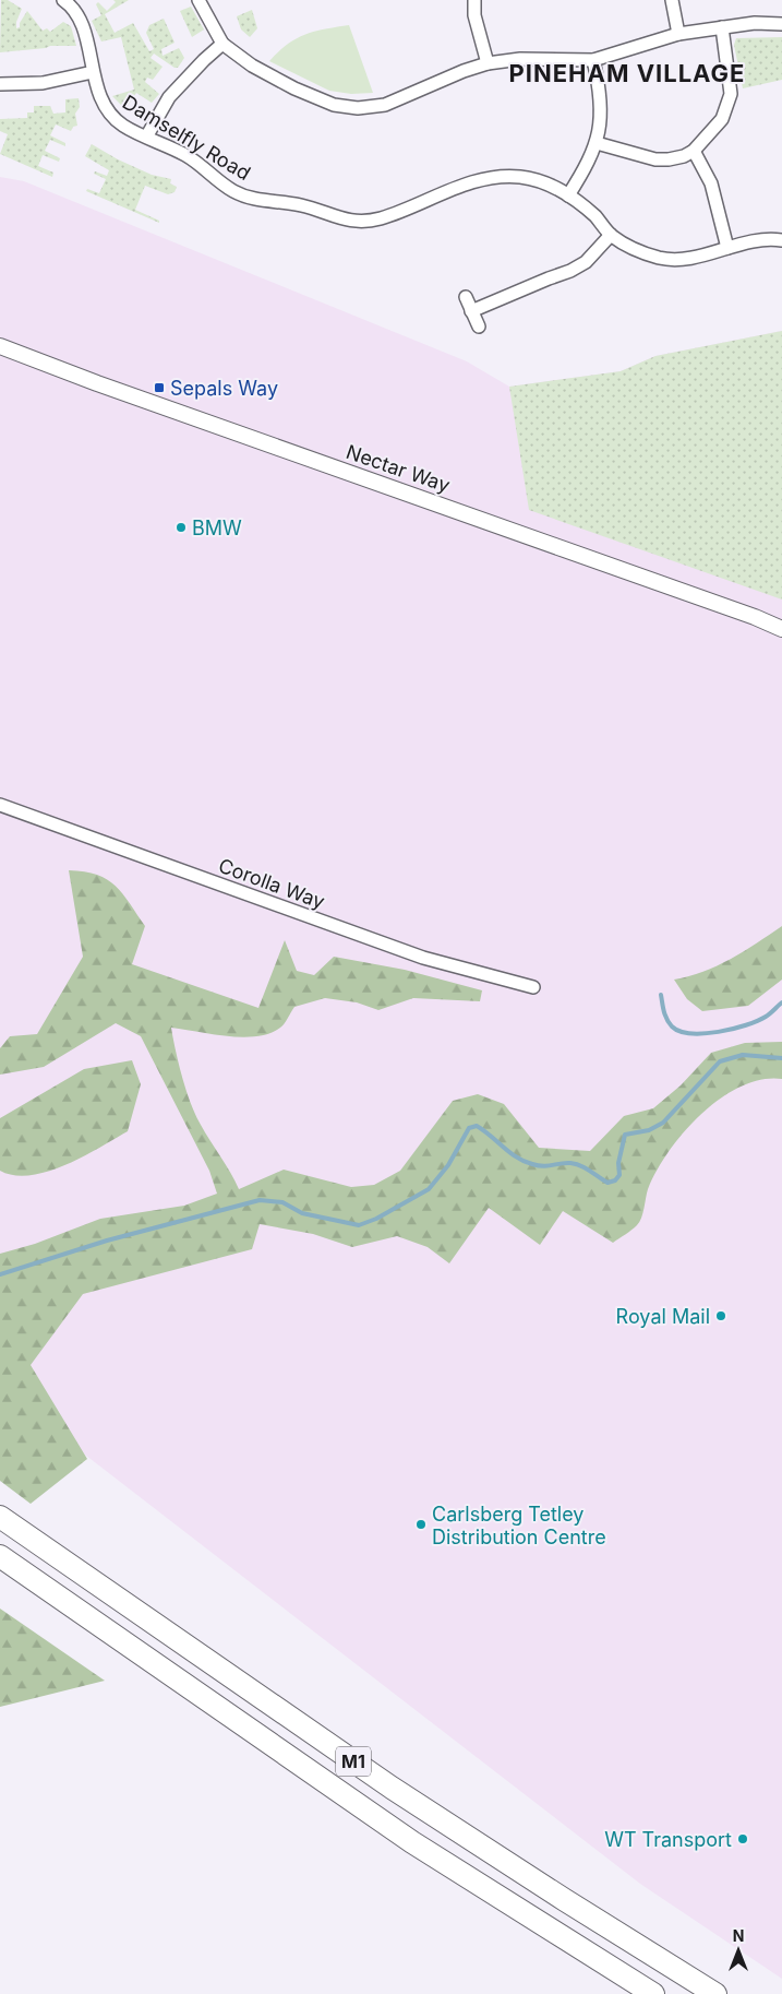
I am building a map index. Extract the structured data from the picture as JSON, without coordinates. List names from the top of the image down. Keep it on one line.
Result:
{"streets":{"highway":["M1"],"street":["Damselfly Road","Nectar Way","Corolla Way"]},"districts":["PINEHAM VILLAGE"],"places":{"transit":["Sepals Way"],"other":["BMW","Royal Mail","Carlsberg Tetley Distribution Centre","WT Transport"]},"north":"top"}
